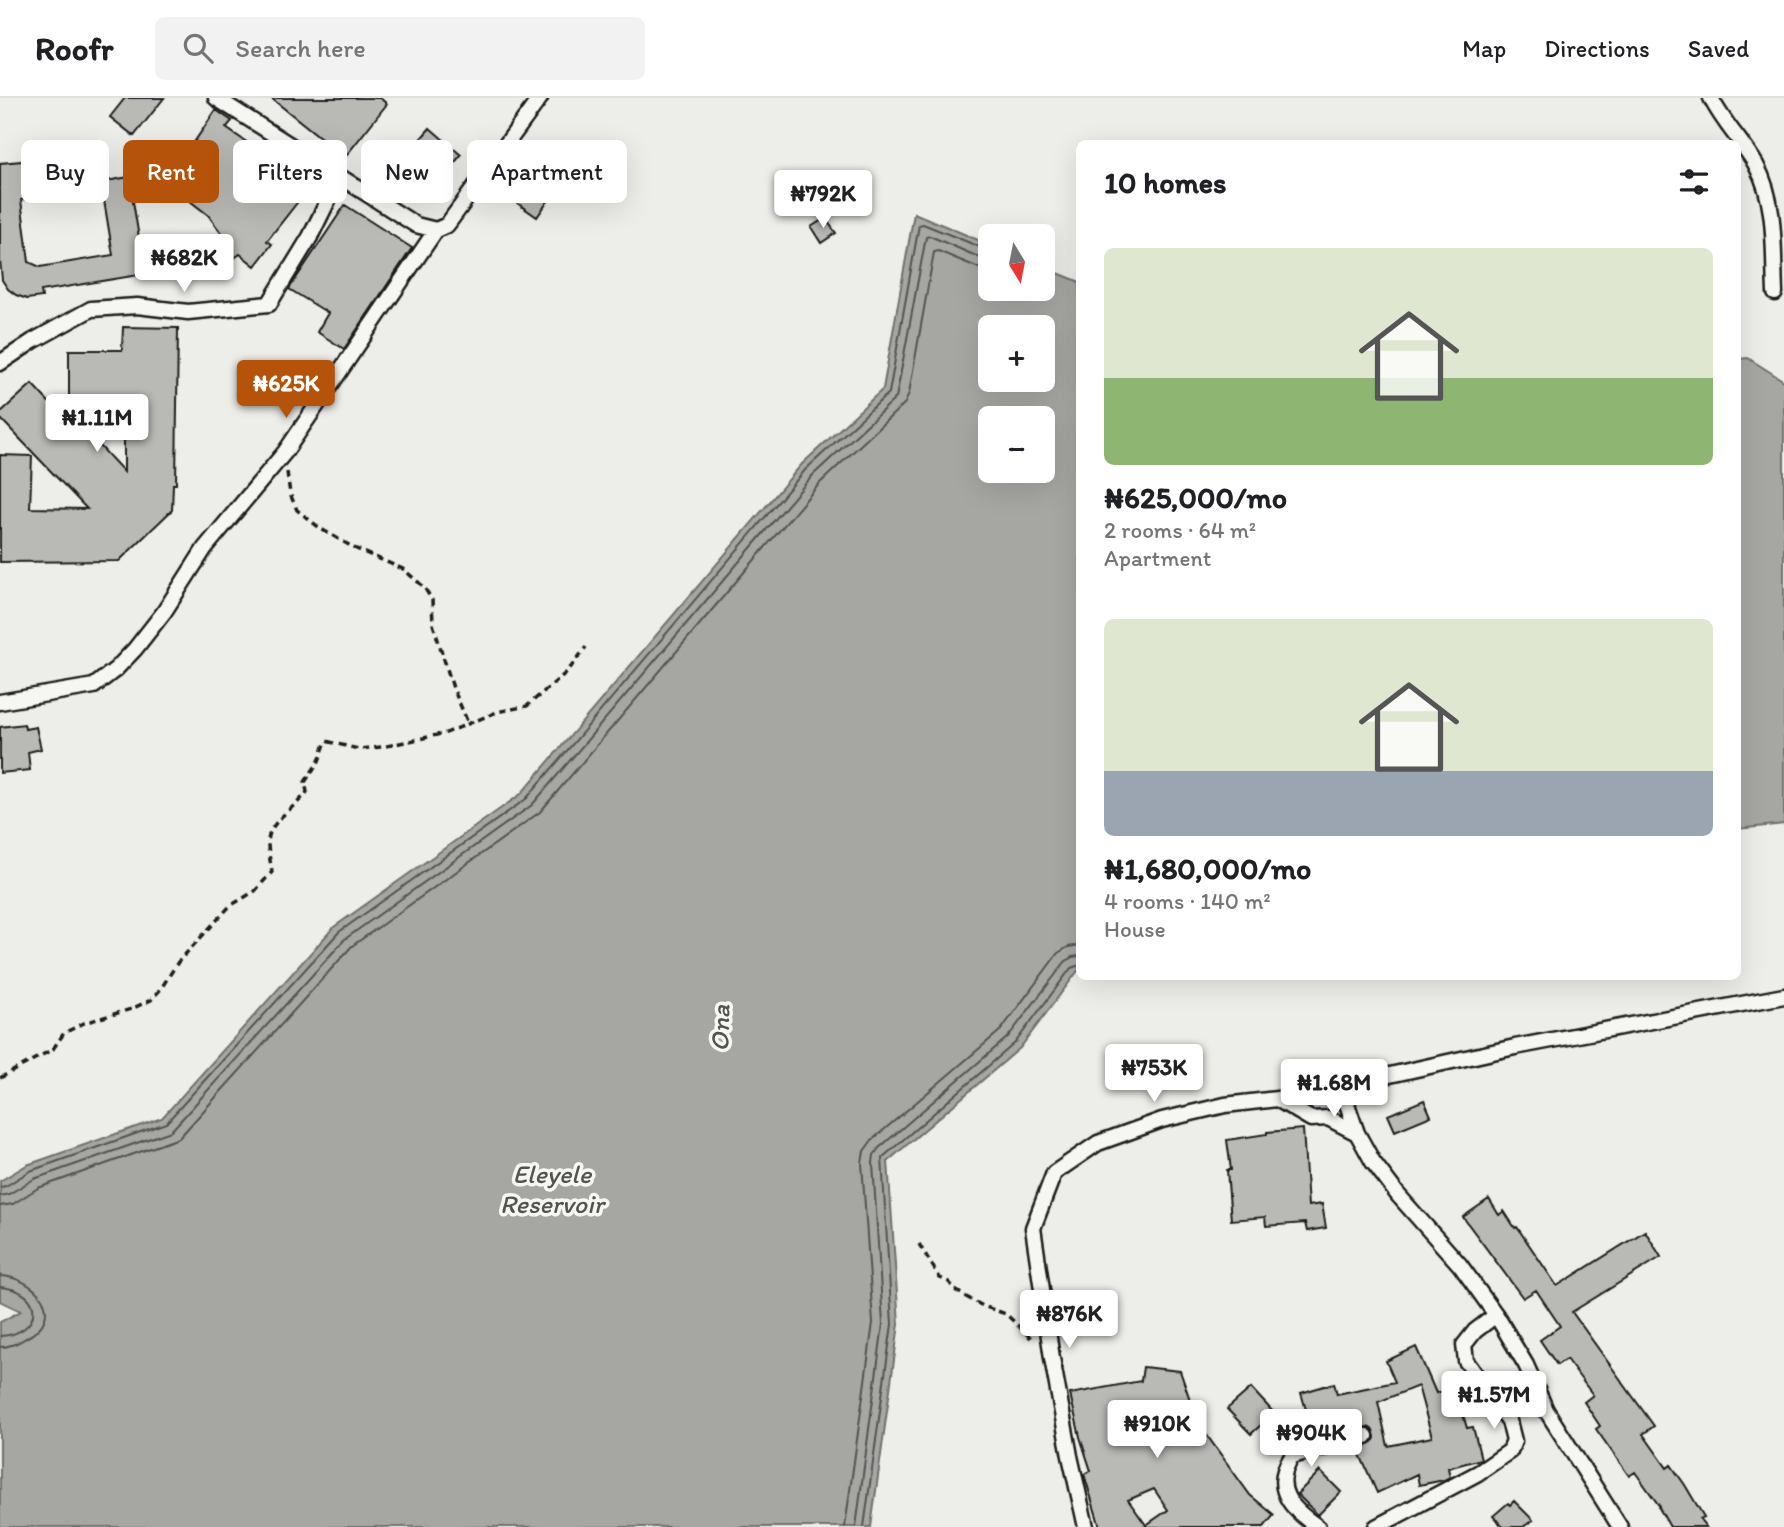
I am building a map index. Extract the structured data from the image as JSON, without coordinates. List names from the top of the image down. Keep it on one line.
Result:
{"water":["Ona","Eleyele Reservoir"],"north":"bottom","page":{"header":"Roofr","search":"Search here","nav":["Map","Directions","Saved"],"chip":["Buy","Rent","Filters","New","Apartment"],"heading":"10 homes","price":["₦792K","₦682K","₦625K","₦1.11M","₦753K","₦1.68M","₦876K","₦1.57M","₦910K","₦904K"],"map_buttons":["+","−"],"list":[{"name":"₦625,000/mo","note":"2 rooms · 64 m² · Apartment"},{"name":"₦1,680,000/mo","note":"4 rooms · 140 m² · House"}]}}
